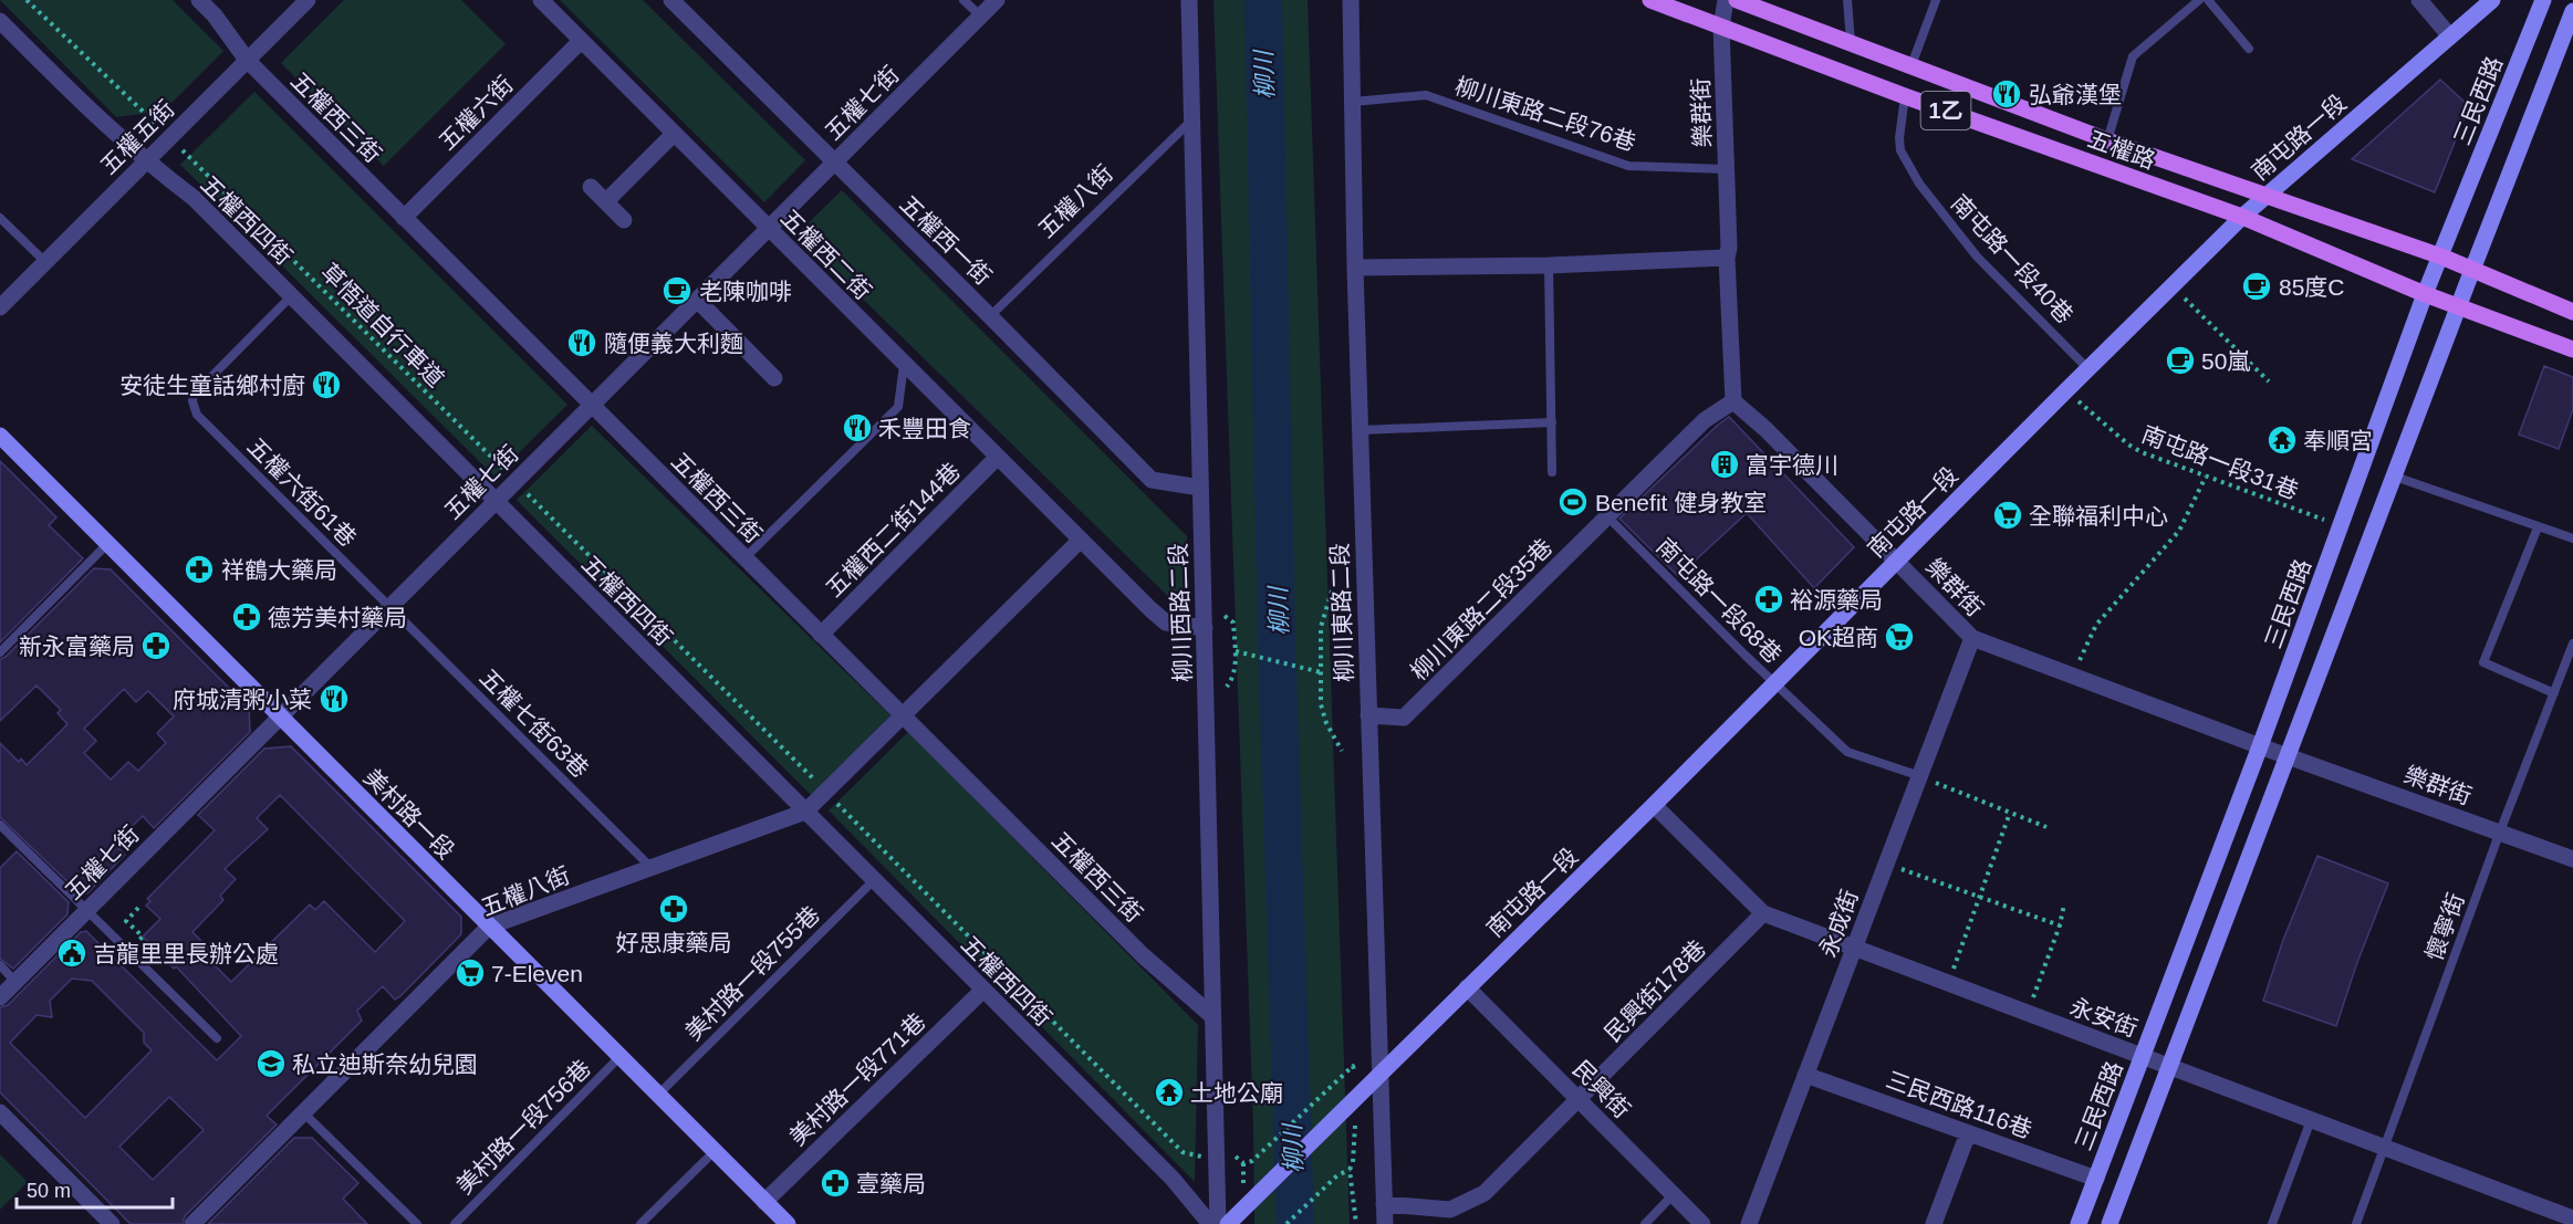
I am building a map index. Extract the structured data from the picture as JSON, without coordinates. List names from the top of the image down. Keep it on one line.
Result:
{"streets":{"main road":["1乙","五權路"],"street":["三民西路","五權七街","五權六街","樂群街","五權西三街","五權五街","南屯路一段","五權八街","五權西四街","五權西一街","五權西二街","五權西二街144巷","柳川東路二段35巷","柳川西路二段","柳川東路二段","美村路一段","永成街","民興街178巷","永安街","美村路一段771巷","民興街","三民西路116巷"],"lane":["柳川東路二段76巷","南屯路一段40巷","五權六街61巷","南屯路一段68巷","五權七街63巷","懷寧街","美村路一段755巷","美村路一段756巷"],"path":["草悟道自行車道","南屯路一段31巷"]},"crossings":[["三民西路","樂群街"],["三民西路","五權路"],["三民西路","南屯路一段31巷"],["三民西路","永安街"],["三民西路","三民西路116巷"],["五權七街","五權西三街"],["五權七街","五權西四街"],["五權七街","五權西一街"],["五權七街","五權西二街"],["五權七街","五權六街61巷"],["五權七街","五權七街63巷"],["五權七街","美村路一段"],["五權六街","五權西三街"],["五權六街","五權西二街"],["樂群街","柳川東路二段76巷"],["樂群街","南屯路一段"],["樂群街","五權路"],["樂群街","柳川東路二段35巷"],["樂群街","永成街"],["樂群街","懷寧街"],["柳川東路二段76巷","柳川東路二段"],["五權西三街","五權五街"],["五權西三街","五權八街"],["五權西三街","五權西二街144巷"],["五權西三街","柳川西路二段"],["五權五街","五權西四街"],["南屯路一段","五權路"],["南屯路一段","南屯路一段40巷"],["南屯路一段","南屯路一段31巷"],["南屯路一段","南屯路一段68巷"],["南屯路一段","柳川東路二段"],["南屯路一段","永安街"],["南屯路一段","民興街"],["五權路","南屯路一段40巷"],["五權八街","五權西四街"],["五權八街","五權西一街"],["五權八街","柳川西路二段"],["五權八街","五權七街63巷"],["五權八街","美村路一段"],["五權西四街","五權六街61巷"],["五權西四街","美村路一段755巷"],["五權西四街","美村路一段771巷"],["五權西一街","柳川西路二段"],["五權西二街","五權西二街144巷"],["五權西二街","柳川西路二段"],["五權六街61巷","五權七街63巷"],["南屯路一段68巷","柳川東路二段35巷"],["南屯路一段68巷","永成街"],["柳川東路二段35巷","柳川東路二段"],["柳川東路二段","民興街178巷"],["美村路一段","美村路一段755巷"],["美村路一段","美村路一段771巷"],["美村路一段","美村路一段756巷"],["永成街","永安街"],["永成街","三民西路116巷"],["懷寧街","永安街"],["民興街178巷","永安街"],["民興街178巷","民興街"]],"water":["柳川"],"places":{"restaurant":["弘爺漢堡","隨便義大利麵","安徒生童話鄉村廚","禾豐田食","府城清粥小菜"],"cafe":["85度C","老陳咖啡","50嵐"],"temple":["奉順宮","土地公廟"],"building":["富宇德川"],"sports":["Benefit 健身教室"],"supermarket":["全聯福利中心","OK超商","7-Eleven"],"pharmacy":["祥鶴大藥局","裕源藥局","德芳美村藥局","新永富藥局","好思康藥局","壹藥局"],"public building":["吉龍里里長辦公處"],"school or university":["私立迪斯奈幼兒園"]},"scale_bar":"50 m"}
